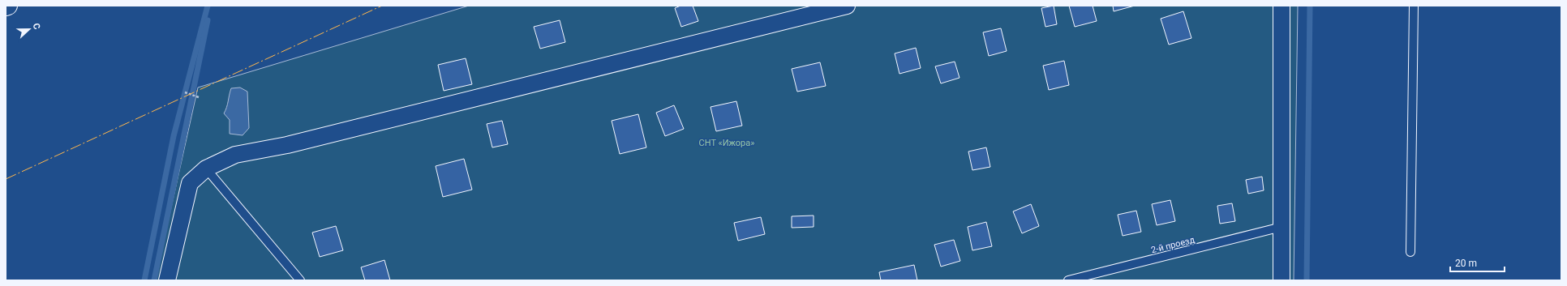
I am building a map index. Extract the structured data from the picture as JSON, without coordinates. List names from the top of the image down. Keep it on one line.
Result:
{"streets":{"lane":["2-й проезд"]},"parks":["СНТ «Ижора»"],"scale_bar":"20 m","north":"right"}
